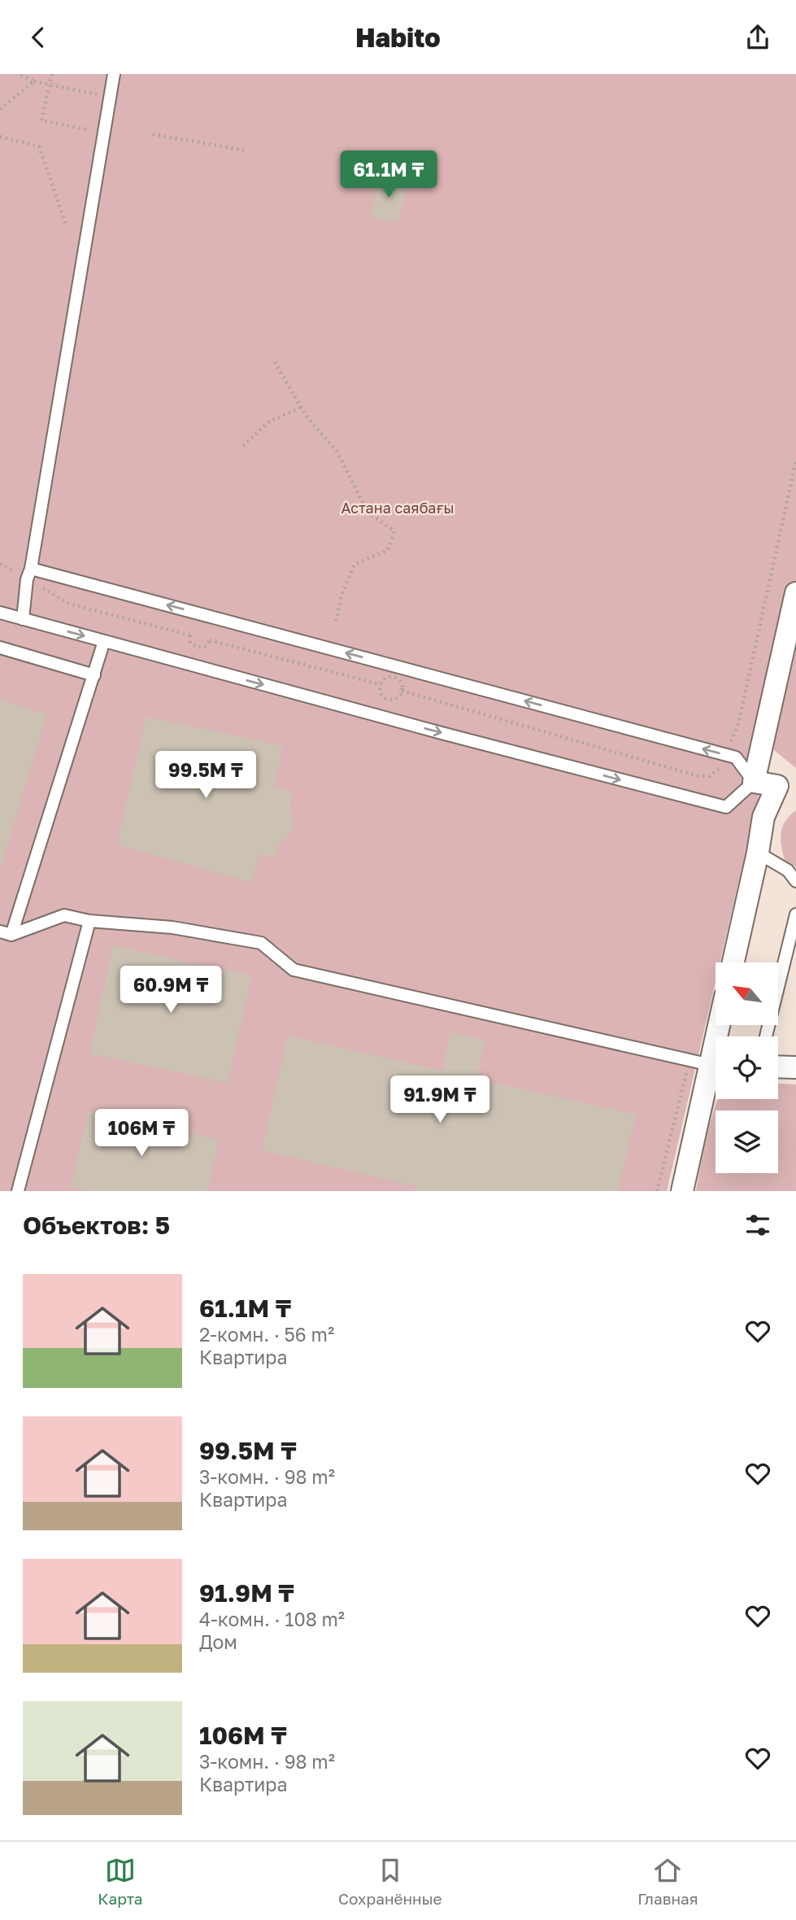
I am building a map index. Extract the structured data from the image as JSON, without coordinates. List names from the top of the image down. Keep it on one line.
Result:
{"parks":["Астана саябағы"],"north":"top left","page":{"header":"Habito","price":["61.1M ₸","99.5M ₸","60.9M ₸","91.9M ₸","106M ₸"],"heading":"Объектов: 5","list":[{"name":"61.1M ₸","note":"2-комн. · 56 m² · Квартира"},{"name":"99.5M ₸","note":"3-комн. · 98 m² · Квартира"},{"name":"91.9M ₸","note":"4-комн. · 108 m² · Дом"},{"name":"106M ₸","note":"3-комн. · 98 m² · Квартира"}],"tabs":["Карта","Сохранённые","Главная"]}}
